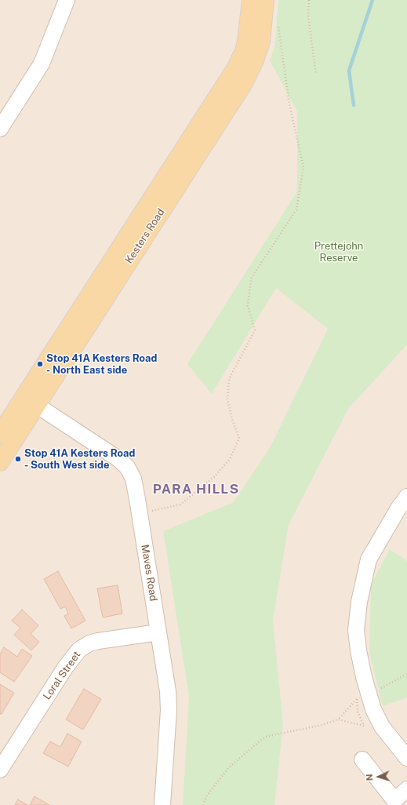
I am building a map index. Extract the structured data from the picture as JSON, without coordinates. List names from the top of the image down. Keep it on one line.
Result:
{"streets":{"main road":["Kesters Road"],"street":["Maves Road","Loral Street"]},"crossings":[["Kesters Road","Maves Road"],["Maves Road","Loral Street"]],"districts":["PARA HILLS"],"parks":["Prettejohn Reserve"],"places":["Stop 41A Kesters Road - North East side","Stop 41A Kesters Road - South West side"],"north":"left"}
